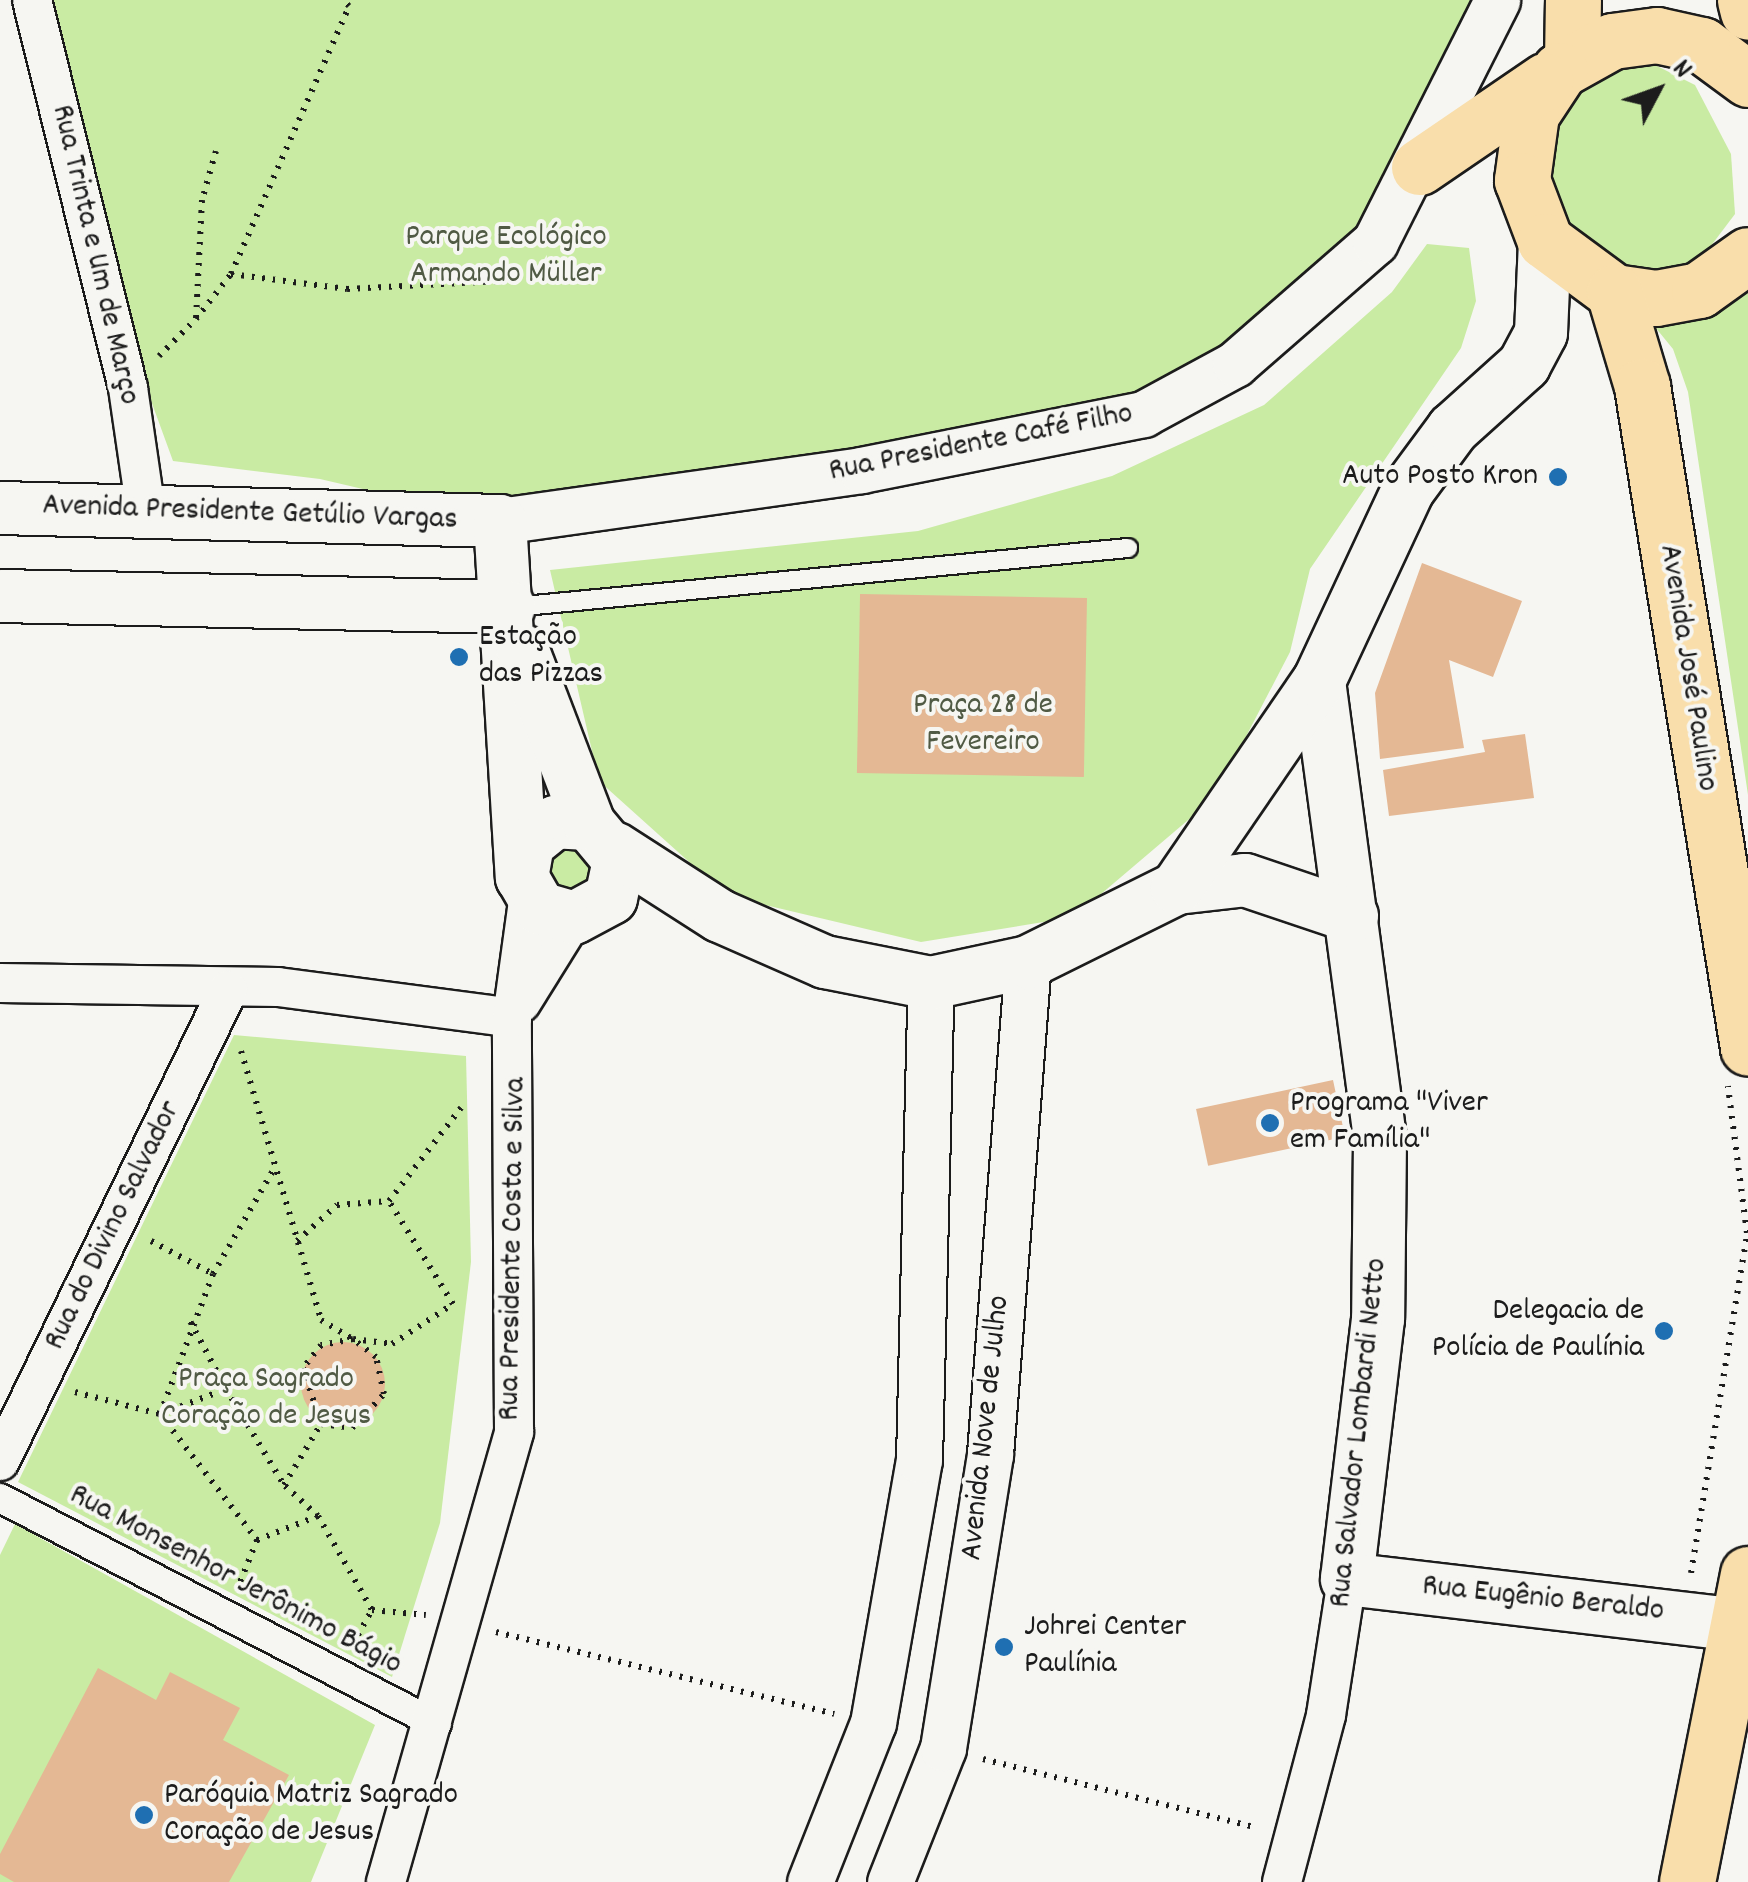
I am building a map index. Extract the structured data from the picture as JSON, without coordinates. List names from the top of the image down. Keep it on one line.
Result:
{"streets":{"main road":["Avenida Presidente Getúlio Vargas","Avenida José Paulino","Rua Salvador Lombardi Netto","Rua Eugênio Beraldo"],"street":["Rua Trinta e Um de Março","Rua Presidente Café Filho","Rua do Divino Salvador","Rua Presidente Costa e Silva","Avenida Nove de Julho","Rua Monsenhor Jerônimo Bágio"]},"crossings":[["Rua Trinta e Um de Março","Avenida Presidente Getúlio Vargas"],["Rua Presidente Café Filho","Avenida Presidente Getúlio Vargas"],["Rua Presidente Costa e Silva","Rua Monsenhor Jerônimo Bágio"],["Rua Salvador Lombardi Netto","Rua Eugênio Beraldo"]],"parks":["Parque Ecológico Armando Müller","Praça 28 de Fevereiro","Praça Sagrado Coração de Jesus"],"places":["Auto Posto Kron","Estação das Pizzas","Programa \"Viver em Família\"","Delegacia de Polícia de Paulínia","Johrei Center Paulínia","Paróquia Matriz Sagrado Coração de Jesus"],"north":"top right"}
